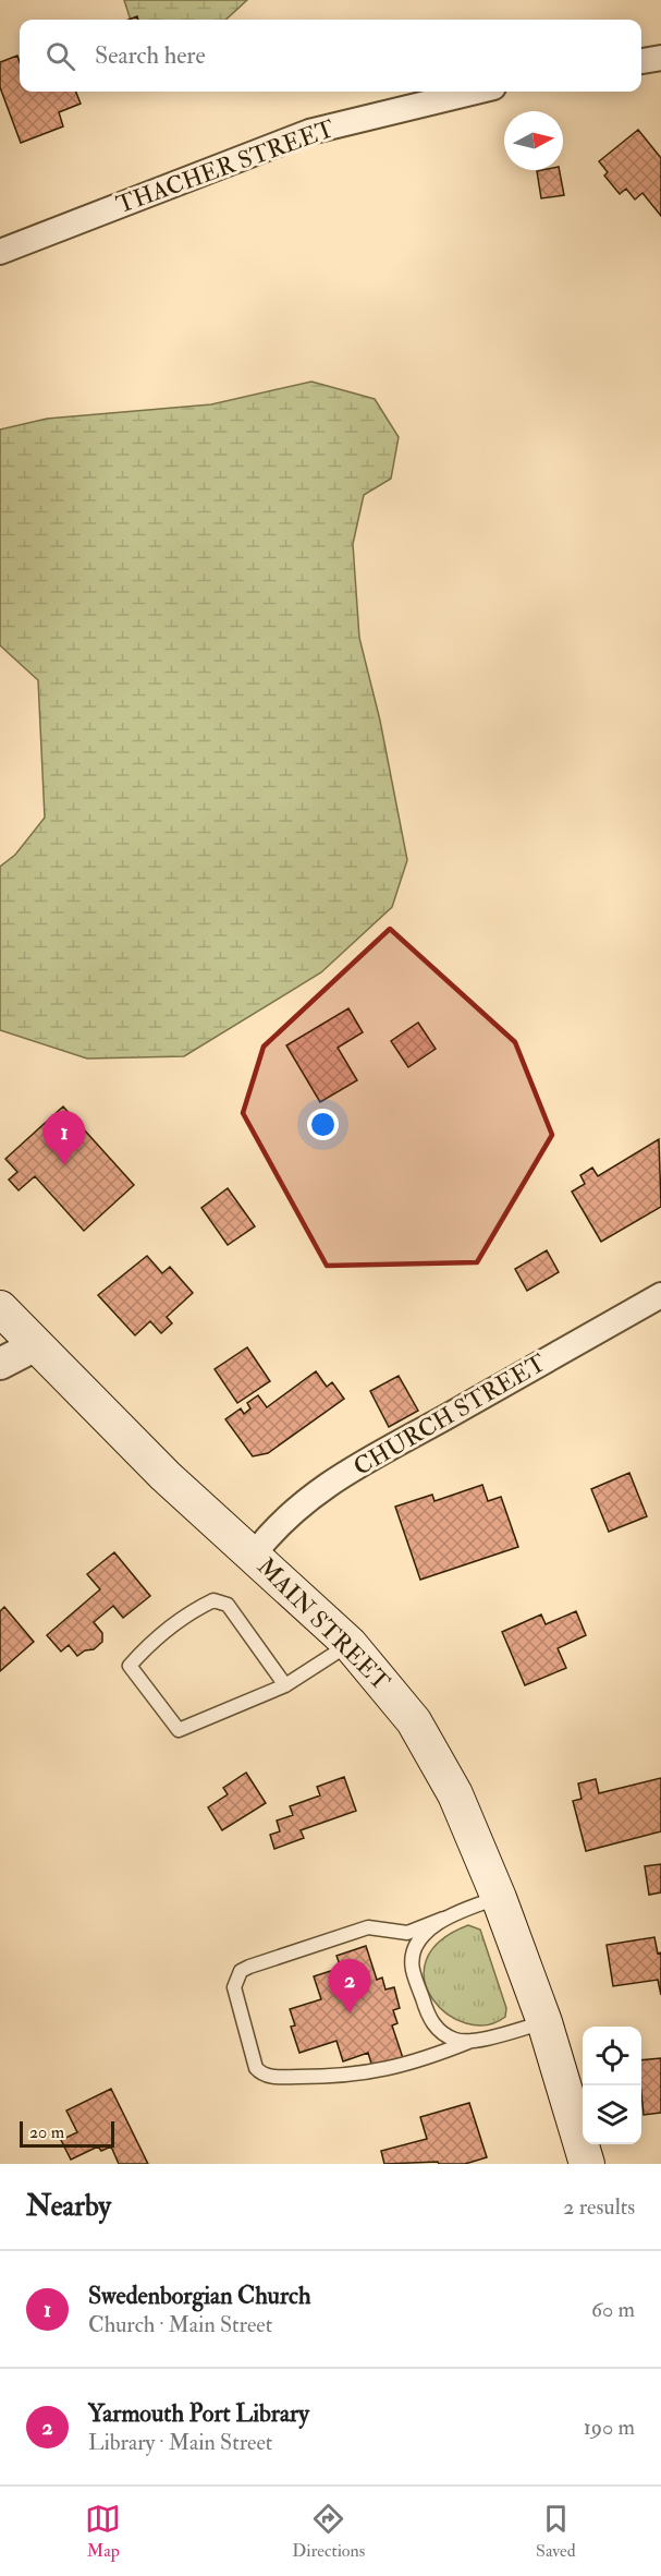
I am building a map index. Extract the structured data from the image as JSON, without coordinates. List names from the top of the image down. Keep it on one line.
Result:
{"streets":{"main road":["MAIN STREET"],"street":["THACHER STREET","CHURCH STREET"]},"crossings":[["CHURCH STREET","MAIN STREET"]],"scale_bar":"20 m","north":"right","page":{"search":"Search here","pins":["1","2"],"scale":"20 m","heading":["Nearby","2 results"],"list":[{"mark":"1","name":"Swedenborgian Church","note":"Church · Main Street","value":"60 m"},{"mark":"2","name":"Yarmouth Port Library","note":"Library · Main Street","value":"190 m"}],"nav":["Map","Directions","Saved"]}}
